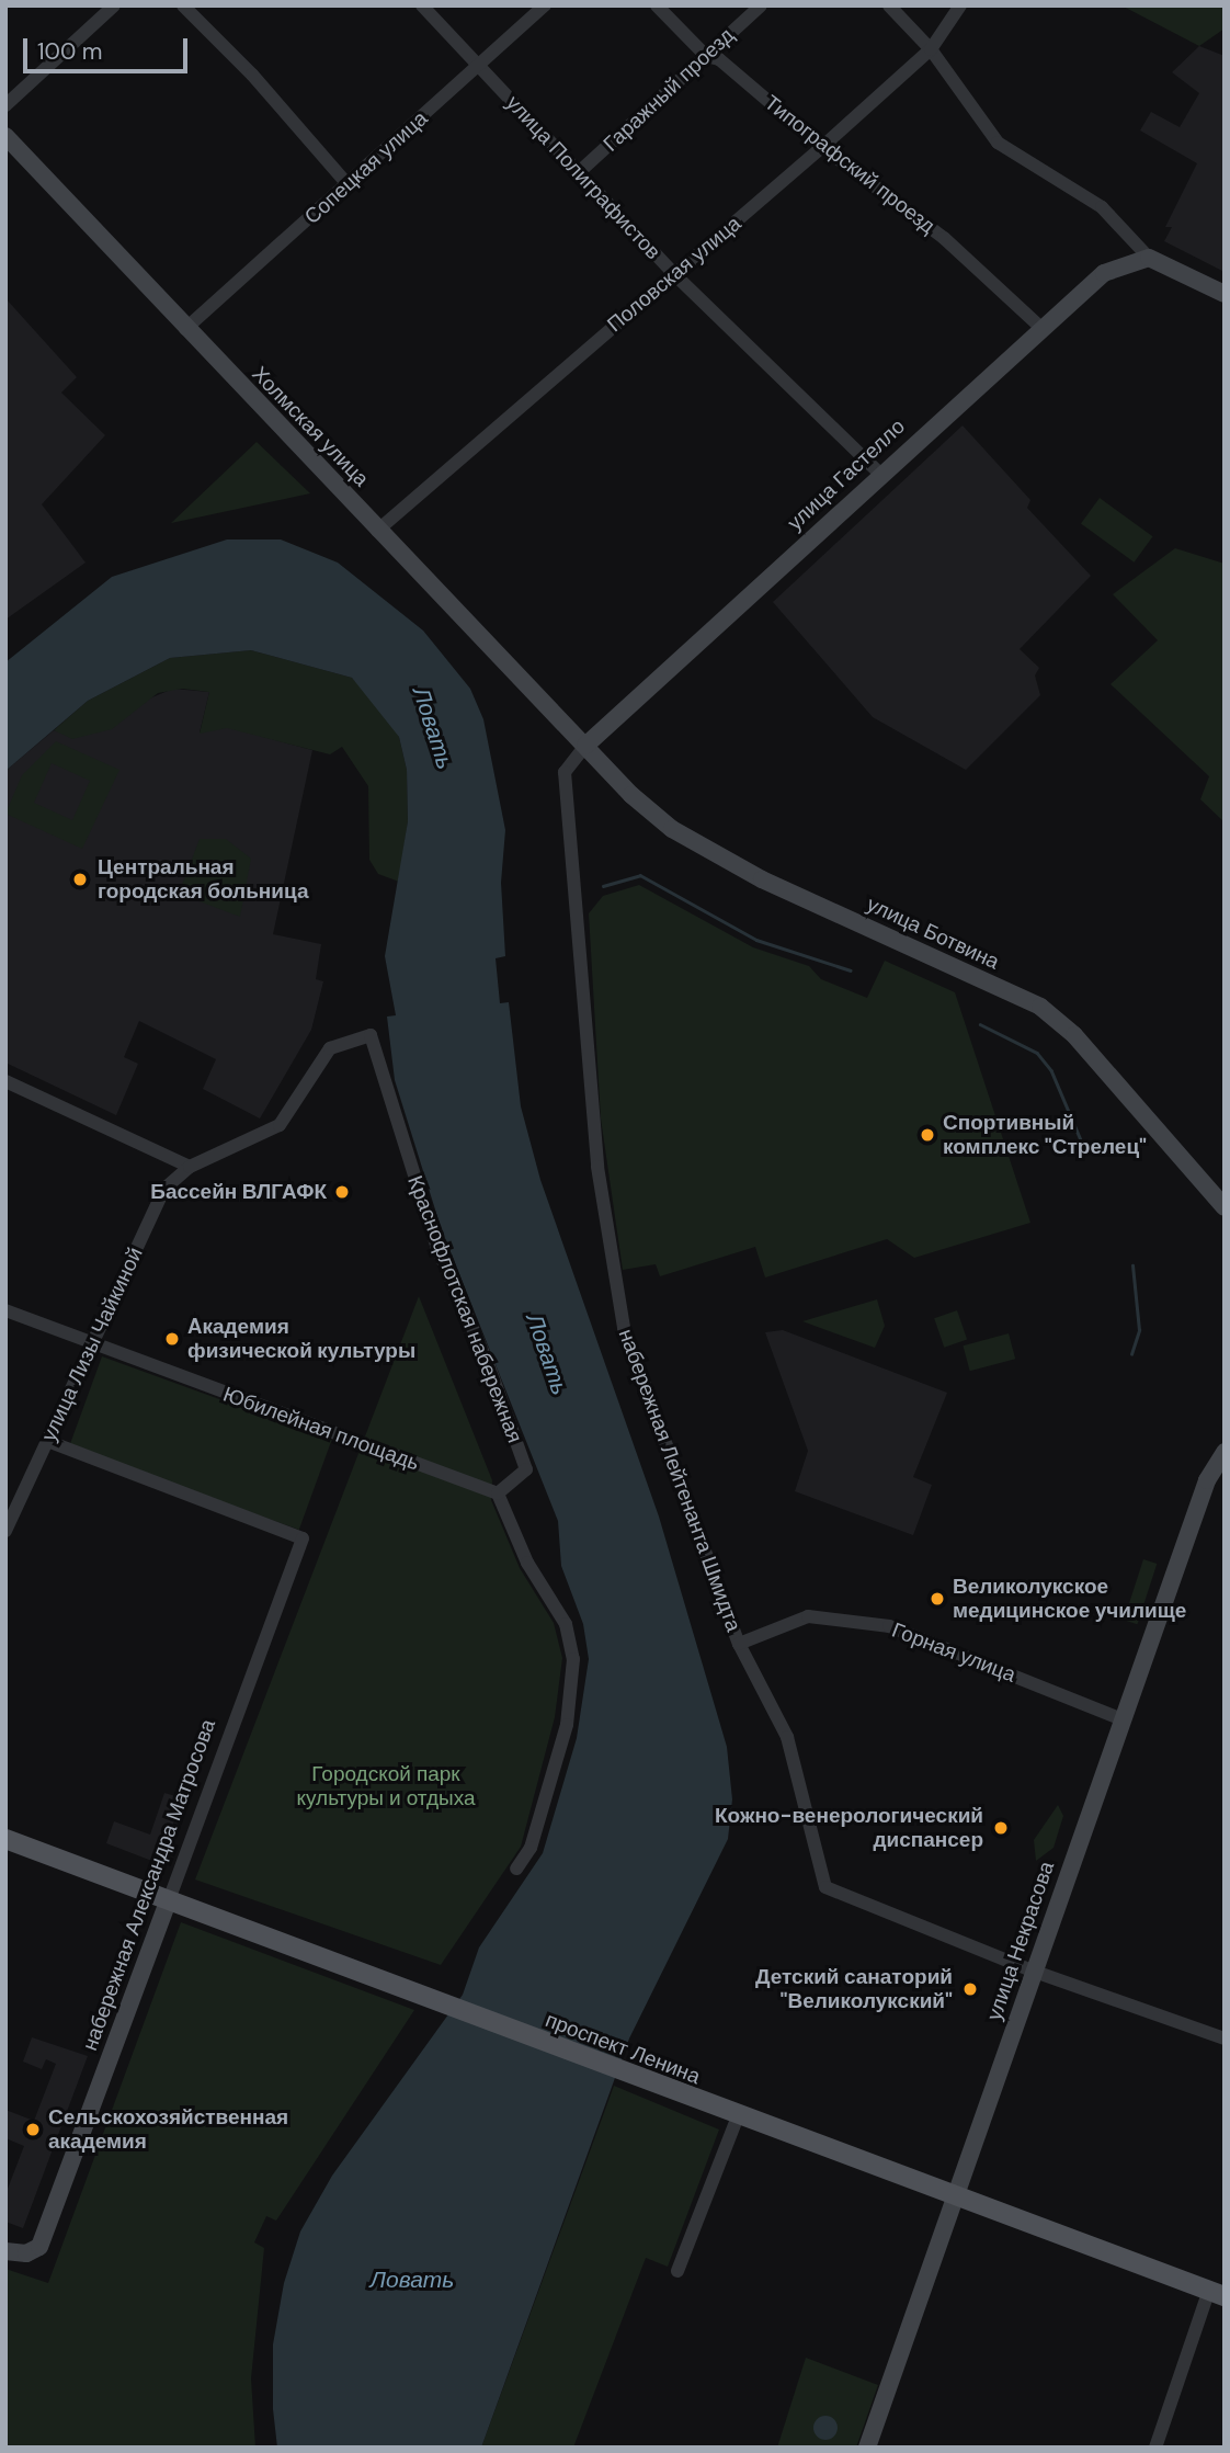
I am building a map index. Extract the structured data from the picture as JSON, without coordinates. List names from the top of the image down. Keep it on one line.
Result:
{"streets":{"main road":["Холмская улица","улица Гастелло","улица Ботвина","набережная Александра Матросова","улица Некрасова","проспект Ленина"],"street":["Гаражный проезд","Типографский проезд","Сопецкая улица","улица Полиграфистов","Половская улица","Краснофлотская набережная","улица Лизы Чайкиной","Юбилейная площадь","набережная Лейтенанта Шмидта","Горная улица"]},"crossings":[["Гаражный проезд","Типографский проезд"],["Гаражный проезд","улица Полиграфистов"],["Типографский проезд","Половская улица"],["Типографский проезд","улица Гастелло"],["Сопецкая улица","улица Полиграфистов"],["Сопецкая улица","Холмская улица"],["улица Полиграфистов","Половская улица"],["улица Полиграфистов","улица Гастелло"],["Половская улица","Холмская улица"],["Холмская улица","улица Гастелло"],["Холмская улица","улица Ботвина"],["Холмская улица","набережная Лейтенанта Шмидта"],["улица Гастелло","улица Ботвина"],["улица Гастелло","набережная Лейтенанта Шмидта"],["улица Ботвина","набережная Лейтенанта Шмидта"],["Краснофлотская набережная","улица Лизы Чайкиной"],["Краснофлотская набережная","Юбилейная площадь"],["улица Лизы Чайкиной","Юбилейная площадь"],["улица Лизы Чайкиной","набережная Александра Матросова"],["набережная Лейтенанта Шмидта","Горная улица"],["набережная Лейтенанта Шмидта","улица Некрасова"],["Горная улица","улица Некрасова"],["набережная Александра Матросова","проспект Ленина"],["улица Некрасова","проспект Ленина"]],"water":["Ловать"],"parks":["Городской парк культуры и отдыха"],"places":["Центральная городская больница","Спортивный комплекс \"Стрелец\"","Бассейн ВЛГАФК","Aкадемия физической культуры","Великолукское медицинское училище","Кожно-венерологический диспансер","Детский санаторий \"Великолукский\"","Сельскохозяйственная академия"],"scale_bar":"100 m"}
